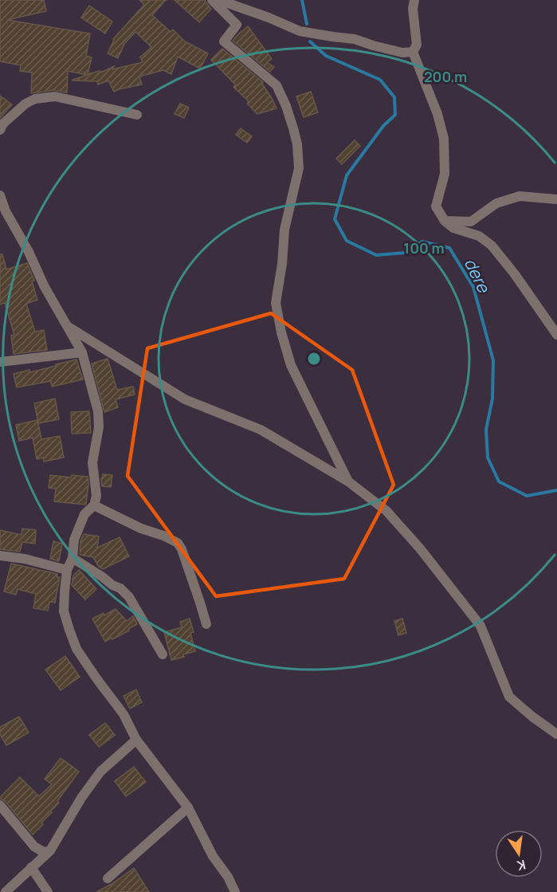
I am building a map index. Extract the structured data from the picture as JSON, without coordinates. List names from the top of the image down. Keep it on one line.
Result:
{"water":["dere"],"north":"bottom","rings":["200 m","100 m"]}
